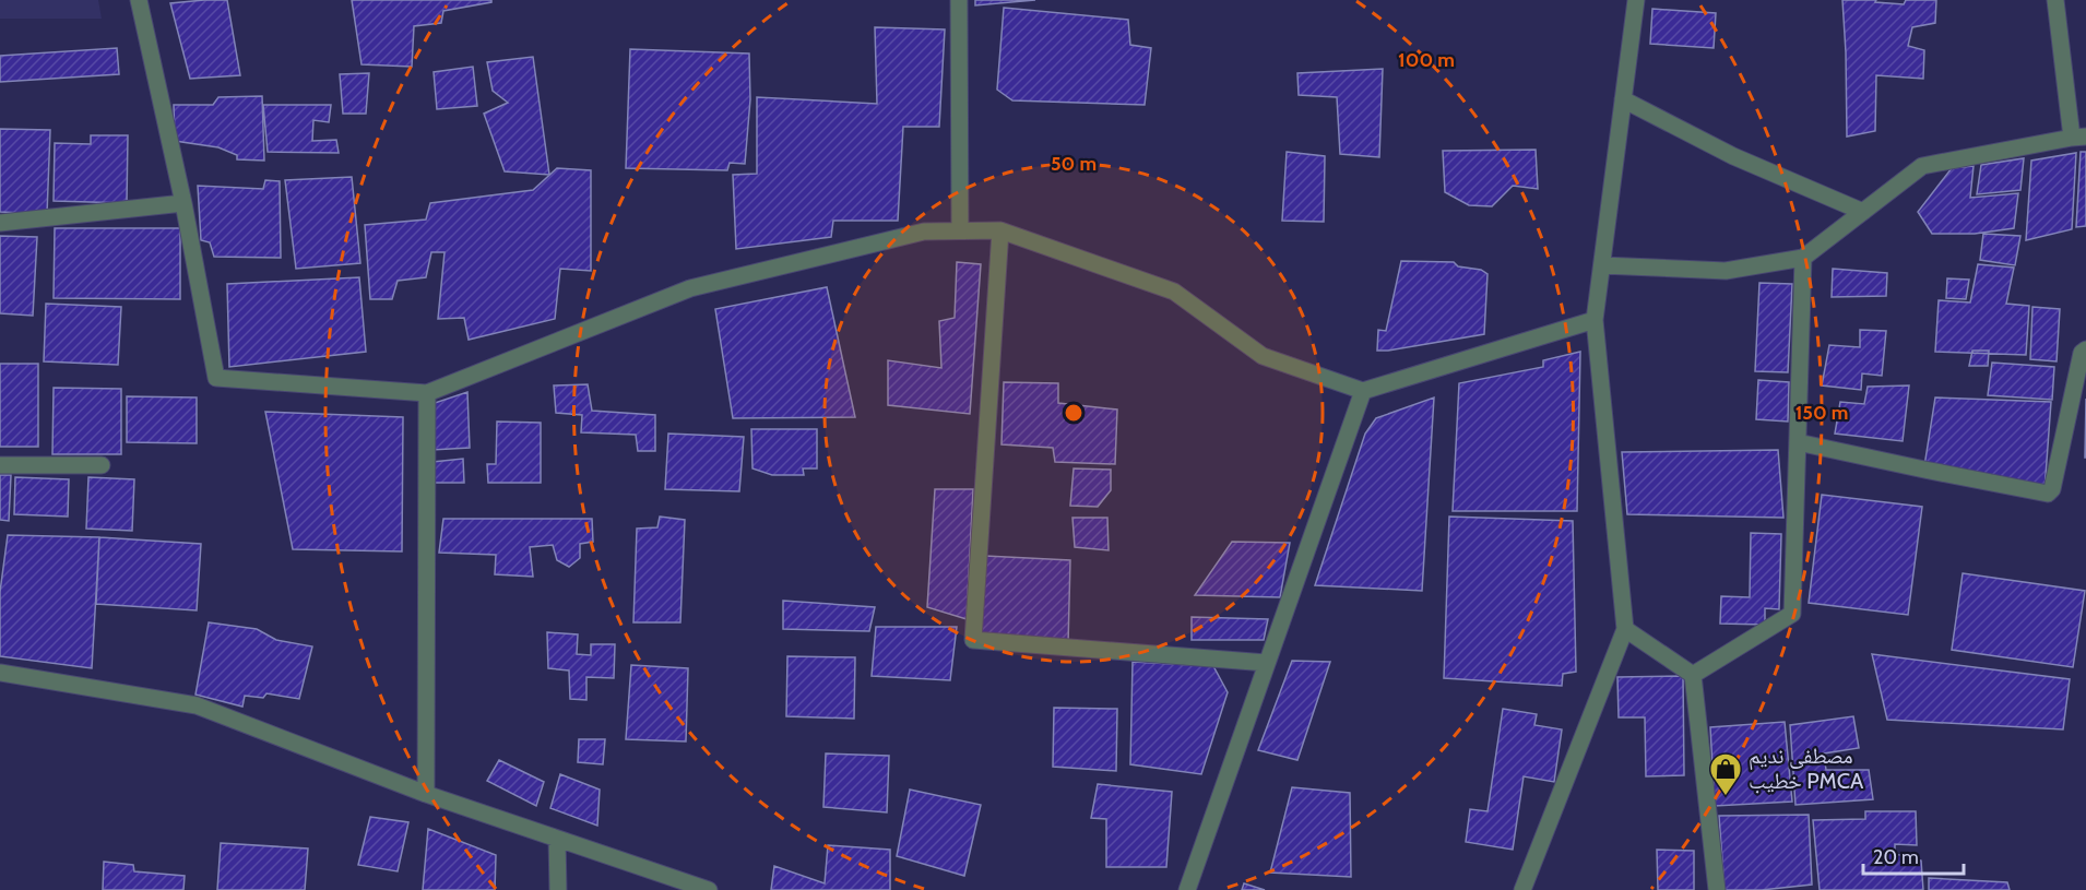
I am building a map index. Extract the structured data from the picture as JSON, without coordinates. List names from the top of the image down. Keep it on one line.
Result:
{"places":{"shop":["مصطفى نديم خطيب PMCA"]},"scale_bar":"20 m","rings":["100 m","50 m","150 m"]}
